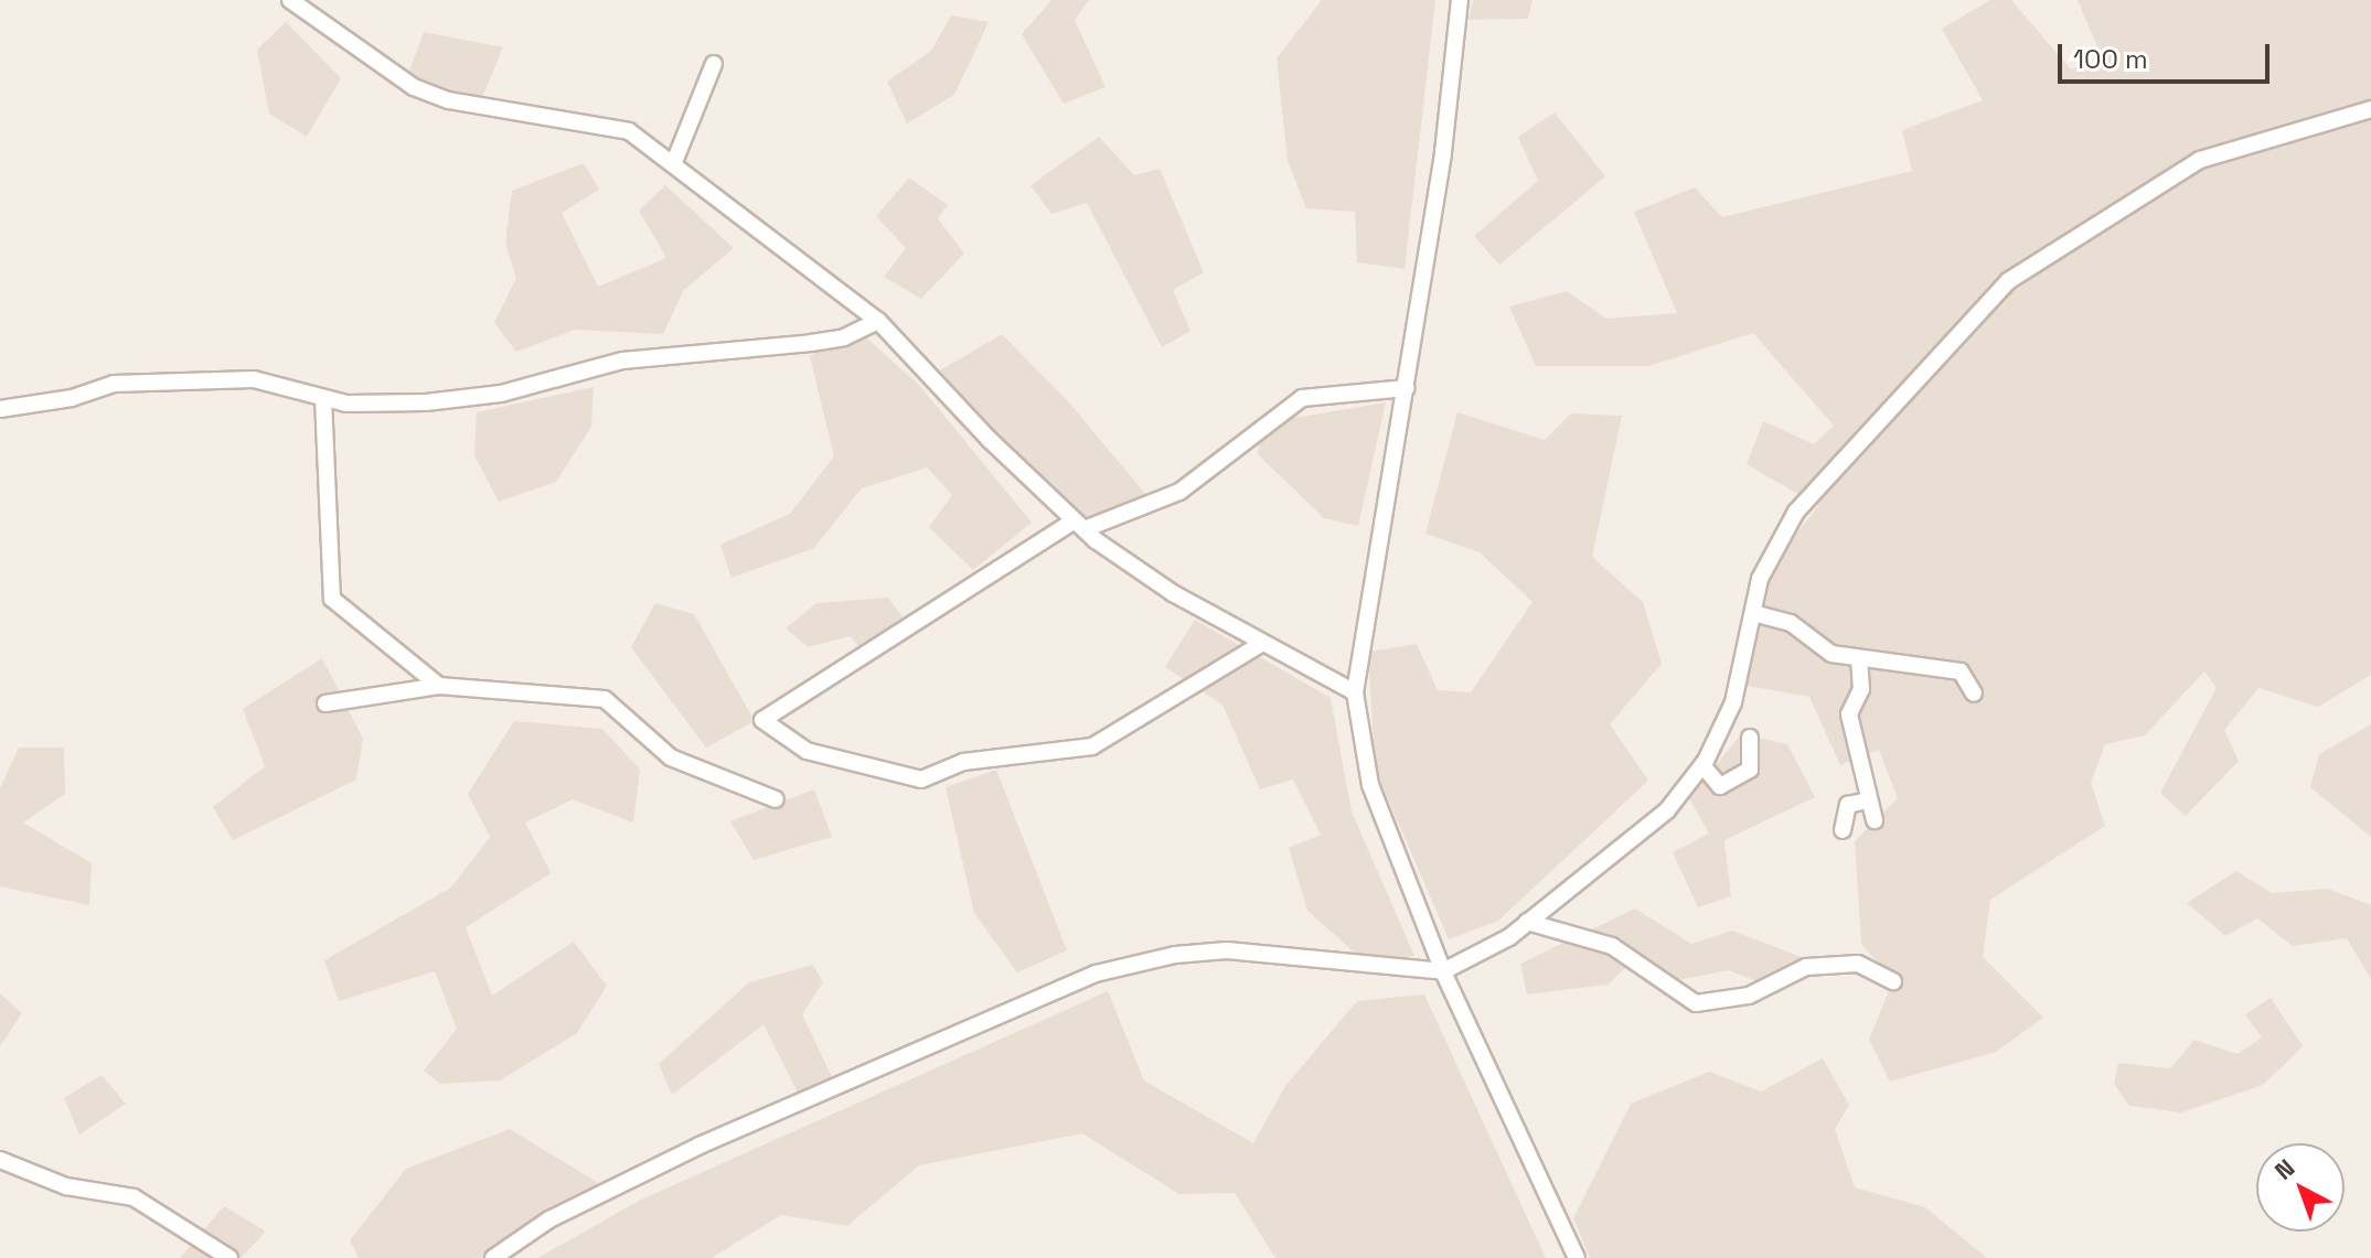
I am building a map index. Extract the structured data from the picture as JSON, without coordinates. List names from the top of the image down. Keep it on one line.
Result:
{"scale_bar":"100 m","north":"top left"}
